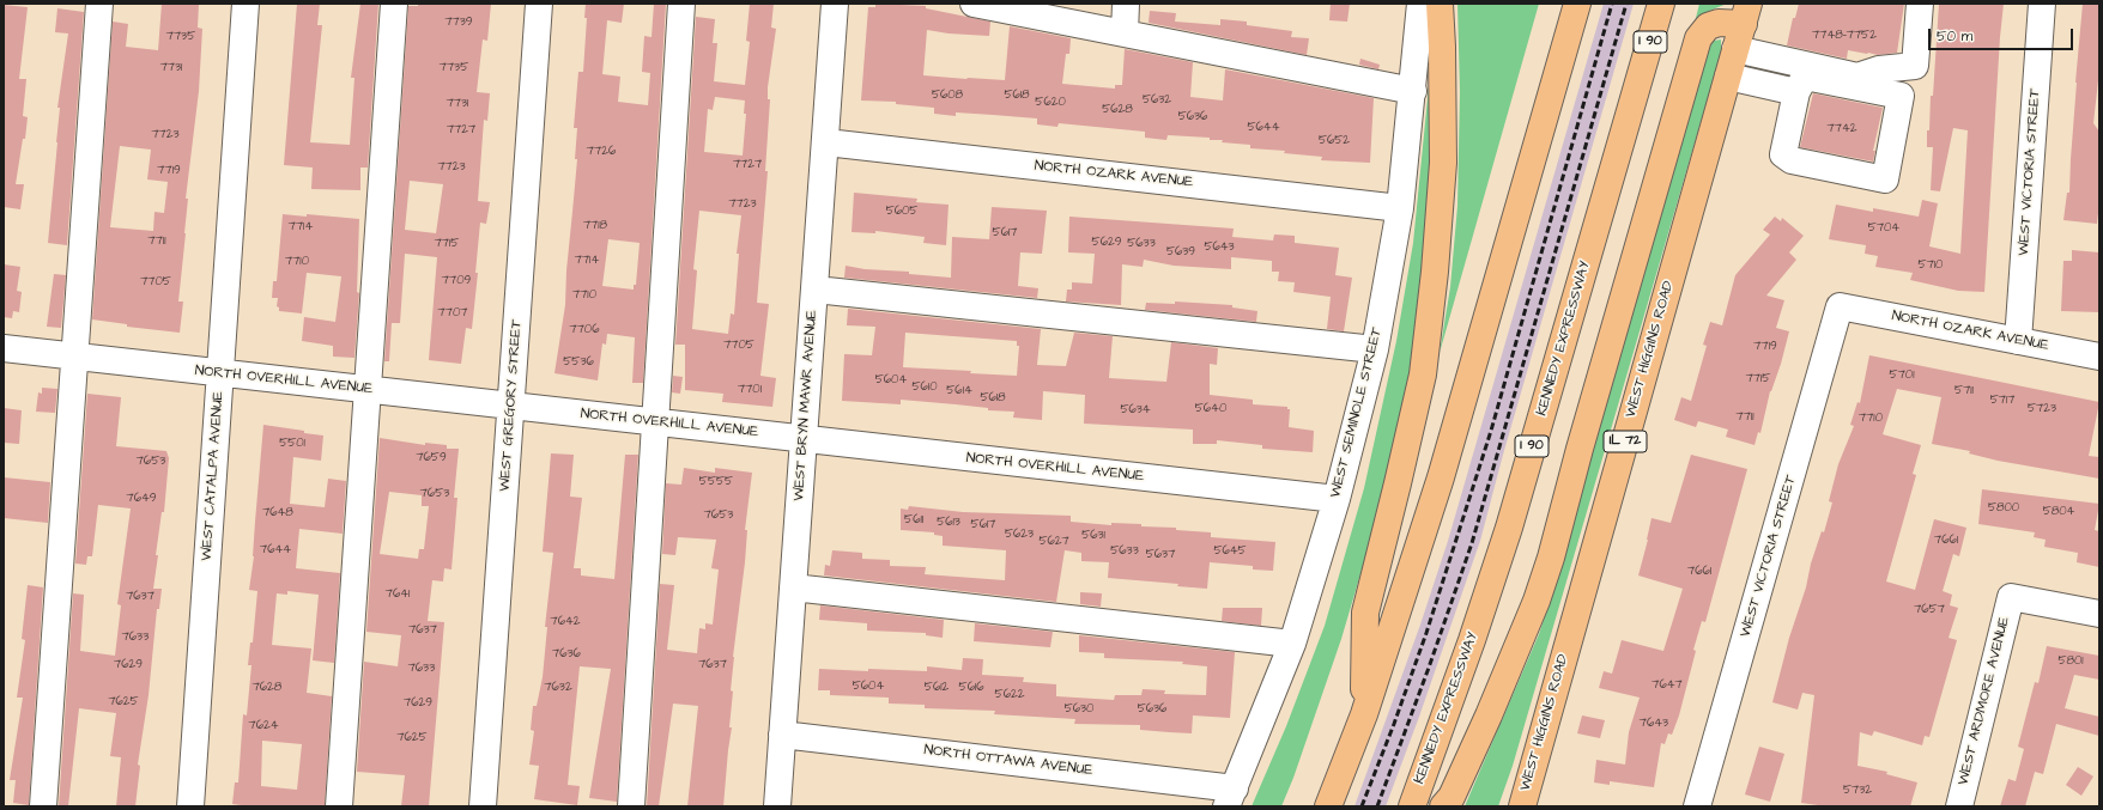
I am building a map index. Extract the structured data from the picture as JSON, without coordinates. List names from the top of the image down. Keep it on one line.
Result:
{"streets":{"main road":["I 90","KENNEDY EXPRESSWAY","WEST HIGGINS ROAD","IL 72"],"street":["WEST VICTORIA STREET","NORTH OZARK AVENUE","NORTH OVERHILL AVENUE","WEST GREGORY STREET","WEST BRYN MAWR AVENUE","WEST SEMINOLE STREET","WEST CATALPA AVENUE","WEST ARDMORE AVENUE","NORTH OTTAWA AVENUE"]},"crossings":[["WEST VICTORIA STREET","NORTH OZARK AVENUE"],["NORTH OZARK AVENUE","WEST BRYN MAWR AVENUE"],["NORTH OZARK AVENUE","WEST SEMINOLE STREET"],["NORTH OVERHILL AVENUE","WEST GREGORY STREET"],["NORTH OVERHILL AVENUE","WEST BRYN MAWR AVENUE"],["NORTH OVERHILL AVENUE","WEST SEMINOLE STREET"],["NORTH OVERHILL AVENUE","WEST CATALPA AVENUE"],["WEST BRYN MAWR AVENUE","NORTH OTTAWA AVENUE"],["WEST SEMINOLE STREET","NORTH OTTAWA AVENUE"]],"house_numbers":["7739","7748-7752","7735","7731","7735","5608","5618","5632","5620","7731","5628","5636","5644","7742","7727","7723","5652","7726","7727","7723","7719","7723","5605","7718","7714","5704","5617","7711","5629","7715","5633","5643","5639","7714","7710","5710","7709","7705","7710","7707","7706","7705","7719","5536","5701","7715","5604","5610","7701","5614","5711","5618","5717","5640","5723","5634","7711","7710","5501","7659","7653","5555","7653","7649","5800","5804","7648","7653","5611","5613","5617","5623","5631","7661","5627","7644","5633","5645","5637","7661","7641","7637","7657","7642","7637","7633","7636","5801","7629","7637","7633","7647","5604","7628","7632","5612","5616","5622","7625","7629","5630","5636","7643","7624","7625","5732"],"scale_bar":"50 m"}
